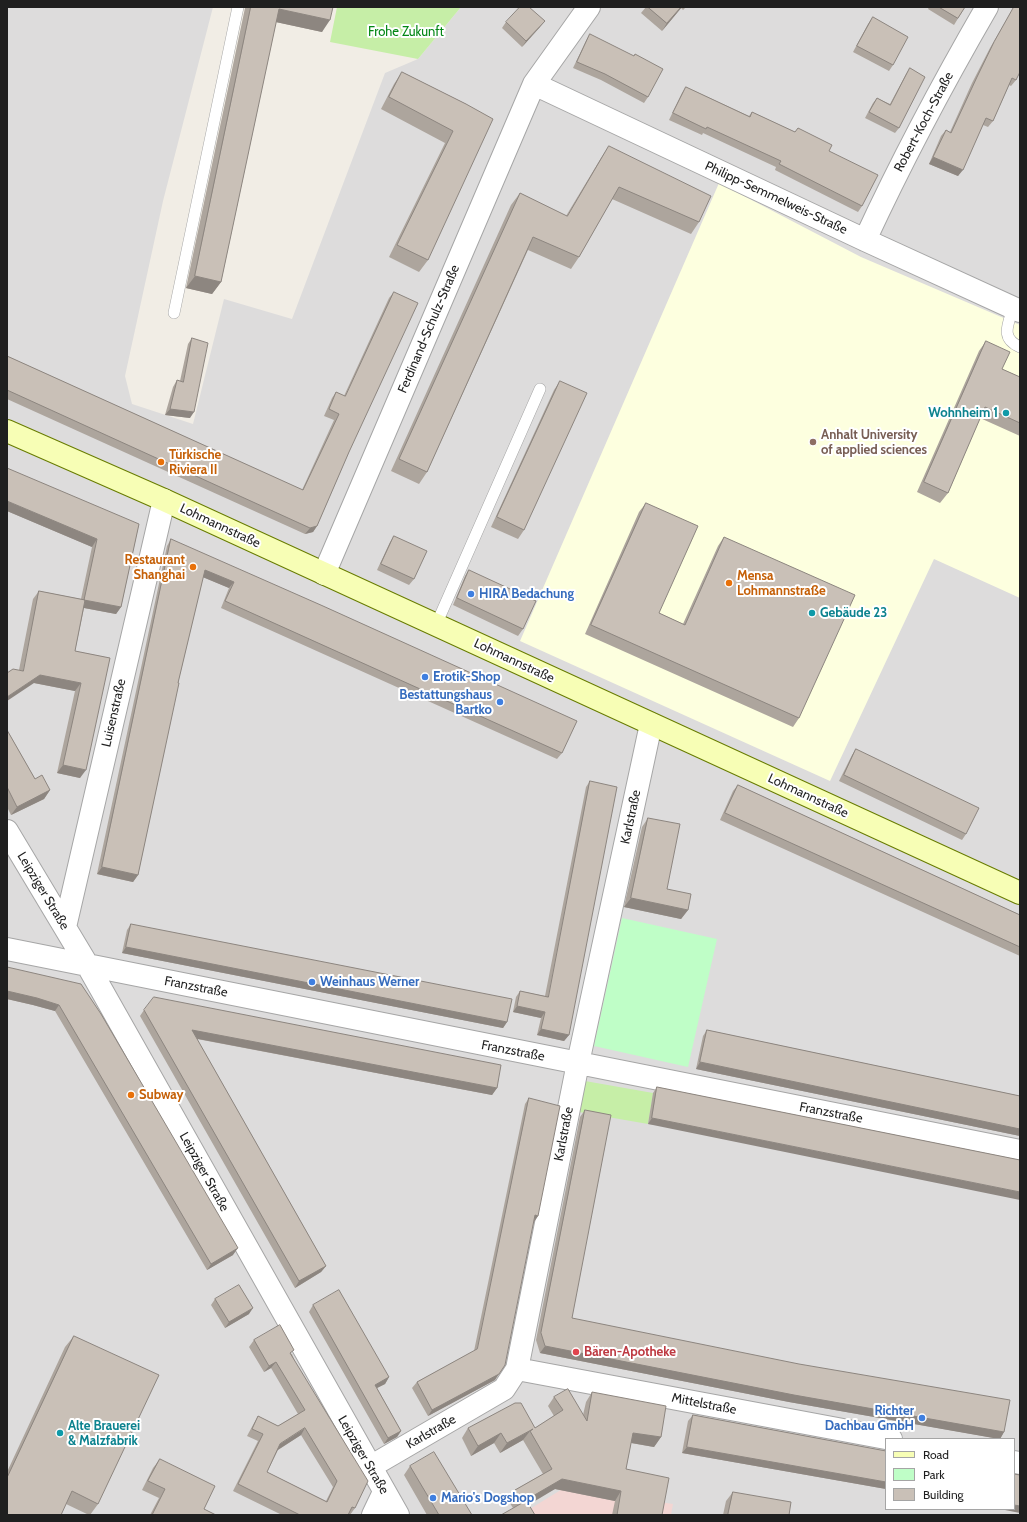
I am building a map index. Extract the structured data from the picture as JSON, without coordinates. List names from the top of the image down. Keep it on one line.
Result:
{"streets":{"main road":["Lohmannstraße"],"street":["Robert-Koch-Straße","Philipp-Semmelweis-Straße","Ferdinand-Schulz-Straße","Luisenstraße","Karlstraße","Leipziger Straße","Franzstraße","Mittelstraße"]},"crossings":[["Robert-Koch-Straße","Philipp-Semmelweis-Straße"],["Philipp-Semmelweis-Straße","Ferdinand-Schulz-Straße"],["Ferdinand-Schulz-Straße","Lohmannstraße"],["Lohmannstraße","Luisenstraße"],["Lohmannstraße","Karlstraße"],["Luisenstraße","Leipziger Straße"],["Karlstraße","Leipziger Straße"],["Karlstraße","Franzstraße"],["Karlstraße","Mittelstraße"],["Leipziger Straße","Franzstraße"]],"parks":["Frohe Zukunft"],"places":["Wohnheim 1","Anhalt University of applied sciences","Türkische Riviera II","Restaurant Shanghai","Mensa Lohmannstraße","HIRA Bedachung","Gebäude 23","Erotik-Shop","Bestattungshaus Bartko","Weinhaus Werner","Subway","Bären-Apotheke","Richter Dachbau GmbH","Alte Brauerei & Malzfabrik","Mario's Dogshop"],"legend":["Road","Park","Building"]}
